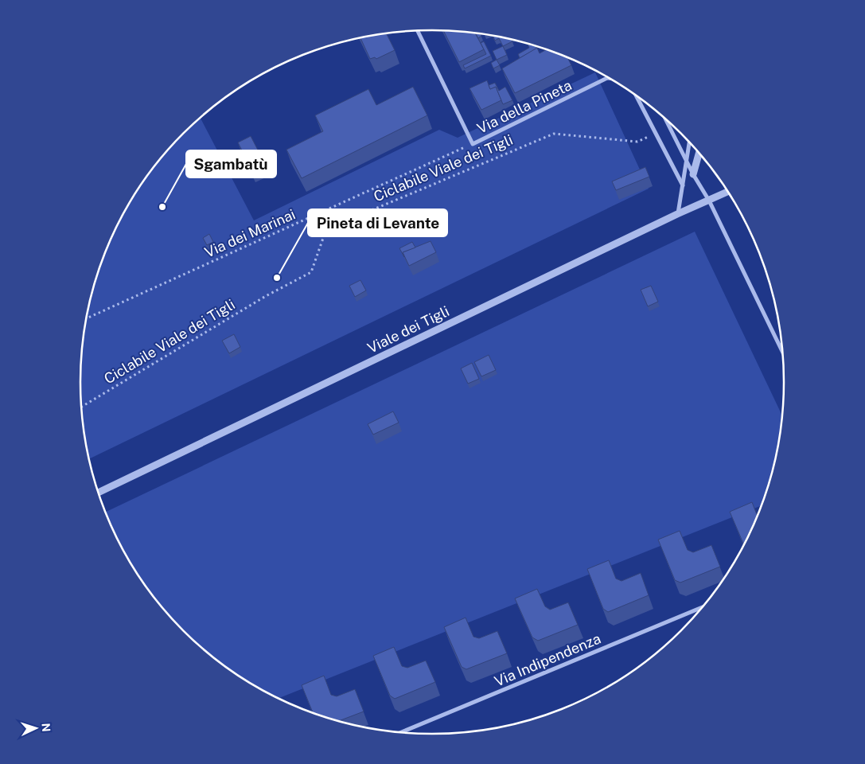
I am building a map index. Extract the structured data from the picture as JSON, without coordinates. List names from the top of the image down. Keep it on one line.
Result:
{"streets":{"street":["Via della Pineta","Viale dei Tigli","Via Indipendenza"],"path":["Ciclabile Viale dei Tigli","Via dei Marinai"]},"crossings":[["Via della Pineta","Via dei Marinai"]],"places":["Sgambatù","Pineta di Levante"],"north":"right"}
